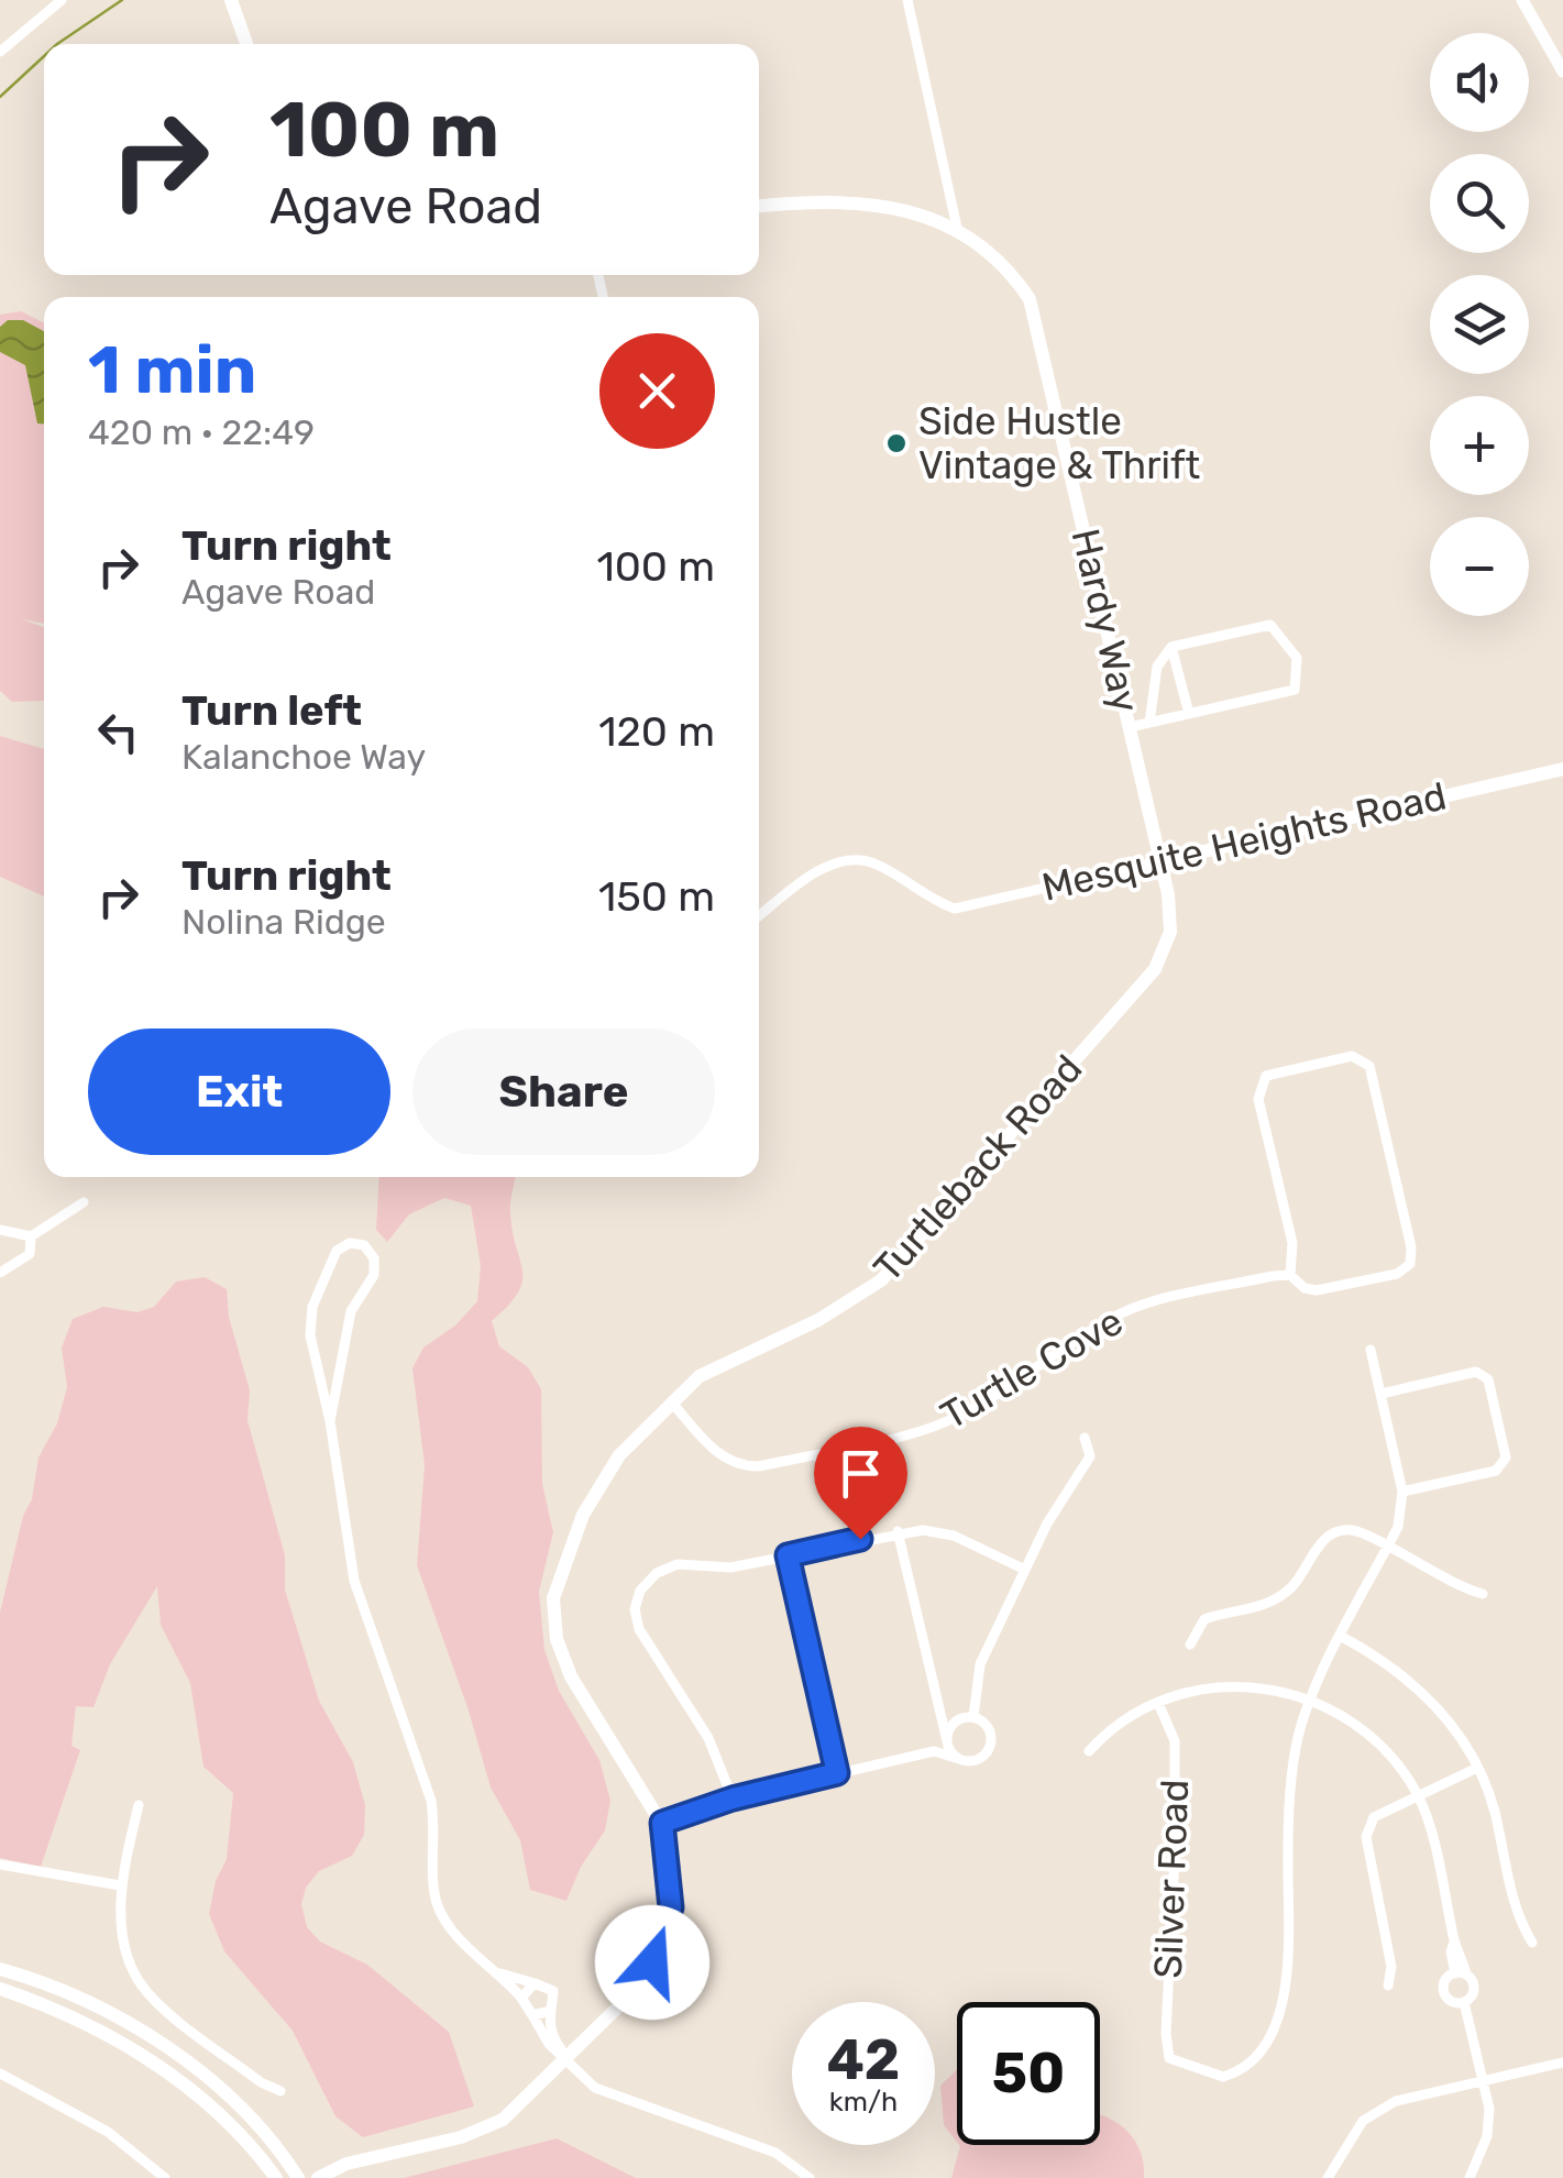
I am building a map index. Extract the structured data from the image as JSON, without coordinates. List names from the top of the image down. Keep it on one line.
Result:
{"streets":{"main road":["Hardy Way","Mesquite Heights Road","Turtleback Road"],"street":["Turtle Cove","Silver Road"]},"crossings":[["Hardy Way","Mesquite Heights Road"],["Hardy Way","Turtleback Road"],["Mesquite Heights Road","Turtleback Road"],["Turtleback Road","Turtle Cove"]],"places":["Side Hustle Vintage & Thrift"],"page":{"map_buttons":["+","−"],"turn":["100 m","Agave Road"],"heading":["1 min","420 m · 22:49"],"list":[{"name":"Turn right","note":"Agave Road","value":"100 m"},{"name":"Turn left","note":"Kalanchoe Way","value":"120 m"},{"name":"Turn right","note":"Nolina Ridge","value":"150 m"}],"buttons":["Exit","Share"],"speed":"42 km/h","limit":"50"}}
